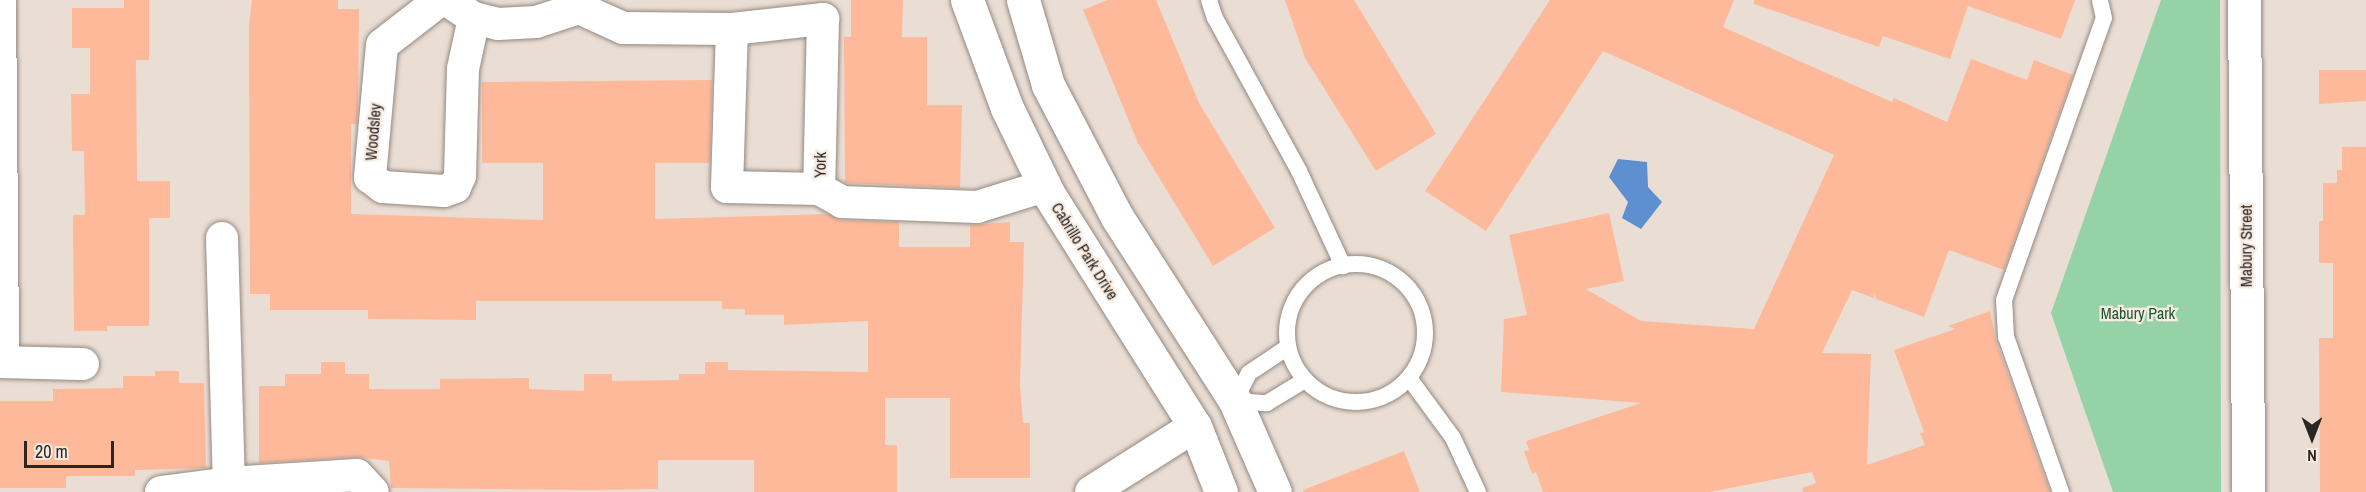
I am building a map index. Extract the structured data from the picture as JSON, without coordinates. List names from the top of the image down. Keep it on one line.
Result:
{"streets":{"street":["Woodsley","York","Mabury Street","Cabrillo Park Drive"]},"crossings":[["Woodsley","York"]],"parks":["Mabury Park"],"scale_bar":"20 m","north":"bottom"}
